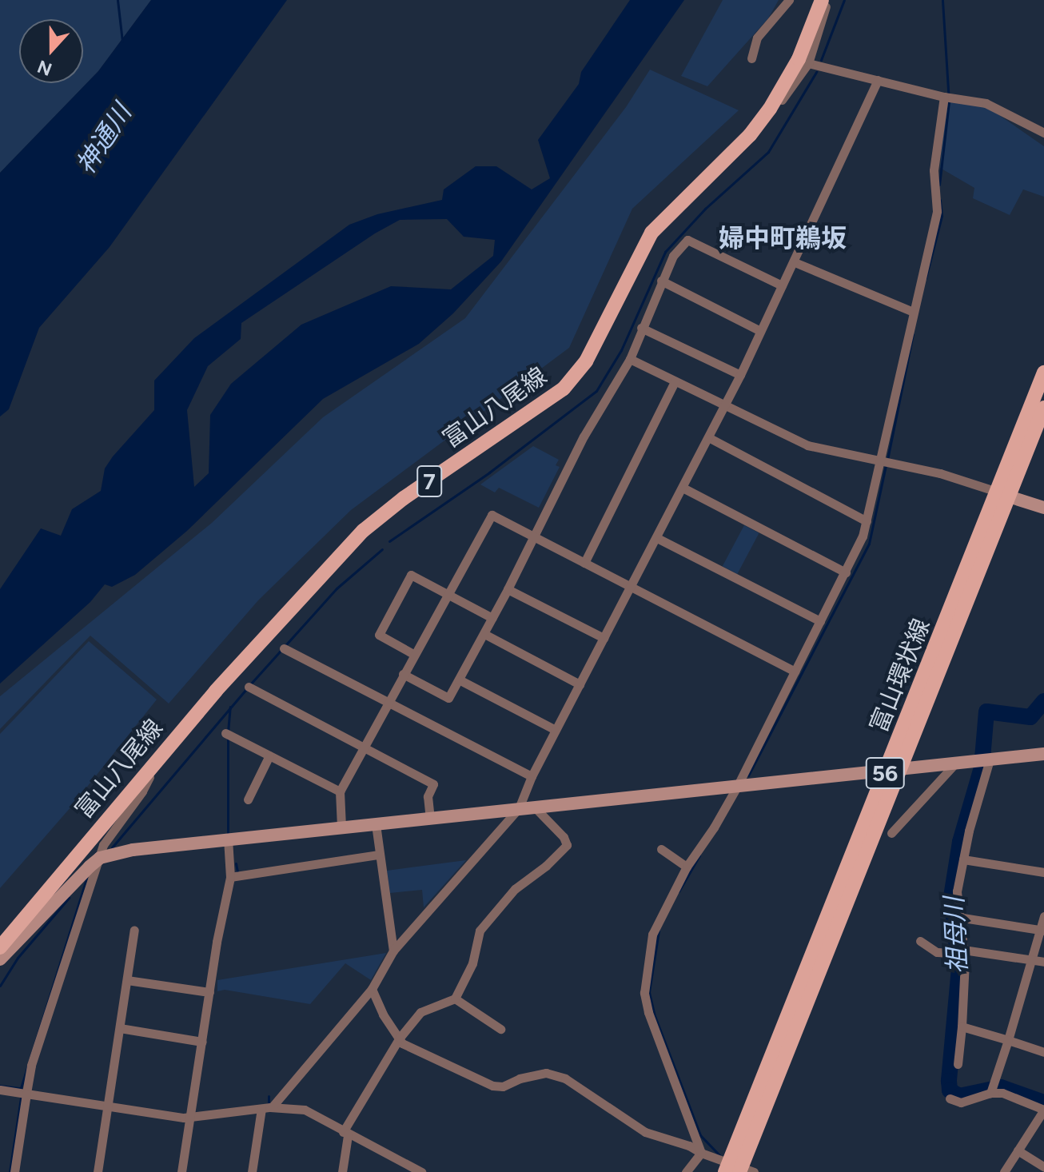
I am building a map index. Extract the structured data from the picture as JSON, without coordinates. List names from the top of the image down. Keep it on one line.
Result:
{"streets":{"main road":["富山八尾線","7","富山環状線","56"]},"districts":["婦中町鵜坂"],"water":["神通川","祖母川"],"north":"bottom"}
